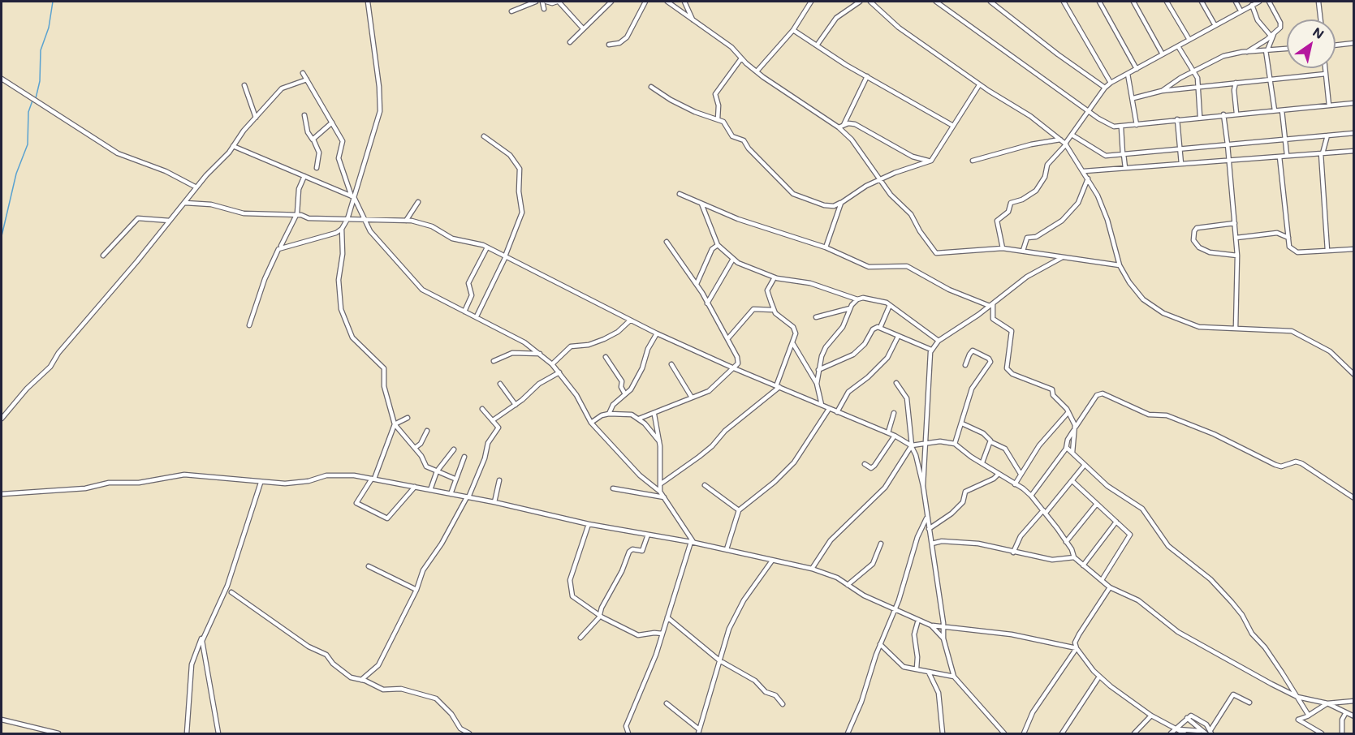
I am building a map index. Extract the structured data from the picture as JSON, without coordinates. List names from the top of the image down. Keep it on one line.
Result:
{"north":"top right"}
